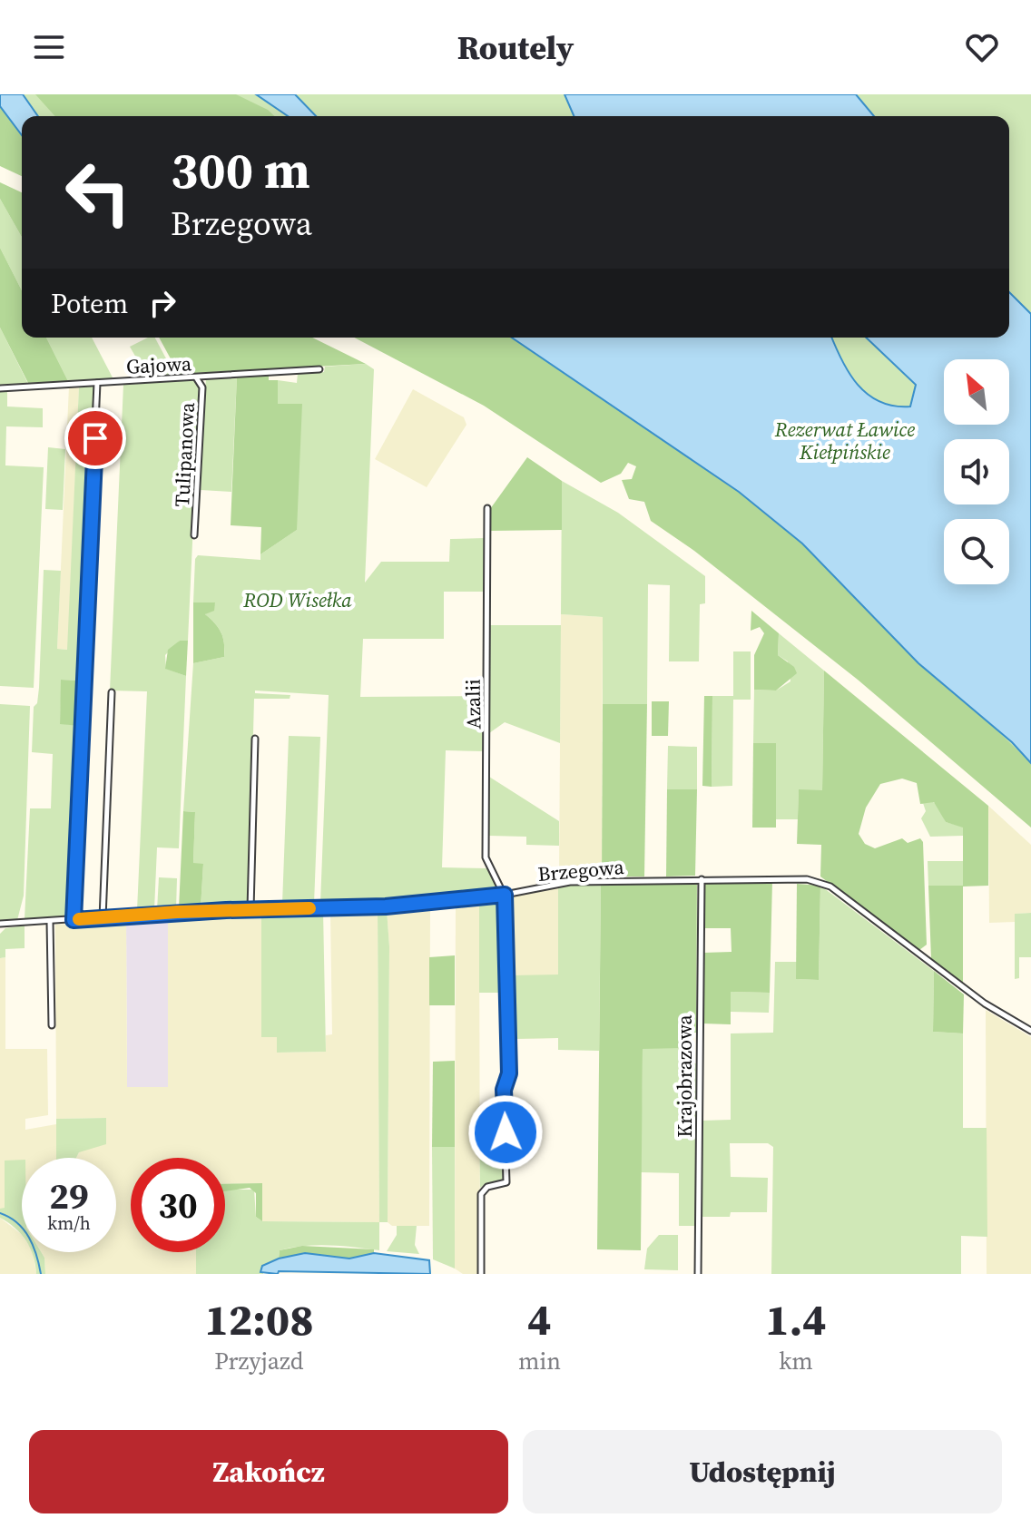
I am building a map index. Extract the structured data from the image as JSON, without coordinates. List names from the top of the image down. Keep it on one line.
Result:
{"streets":{"street":["Gajowa","Tulipanowa","Azalii","Brzegowa","Krajobrazowa"]},"crossings":[["Gajowa","Tulipanowa"],["Azalii","Brzegowa"],["Brzegowa","Krajobrazowa"]],"parks":["Rezerwat Ławice Kiełpińskie","ROD Wisełka"],"north":"top left","page":{"header":"Routely","turn":["300 m","Brzegowa"],"then":"Potem","speed":"29 km/h","limit":"30","eta":["12:08","Przyjazd","4","min","1.4","km"],"buttons":["Zakończ","Udostępnij"]}}
